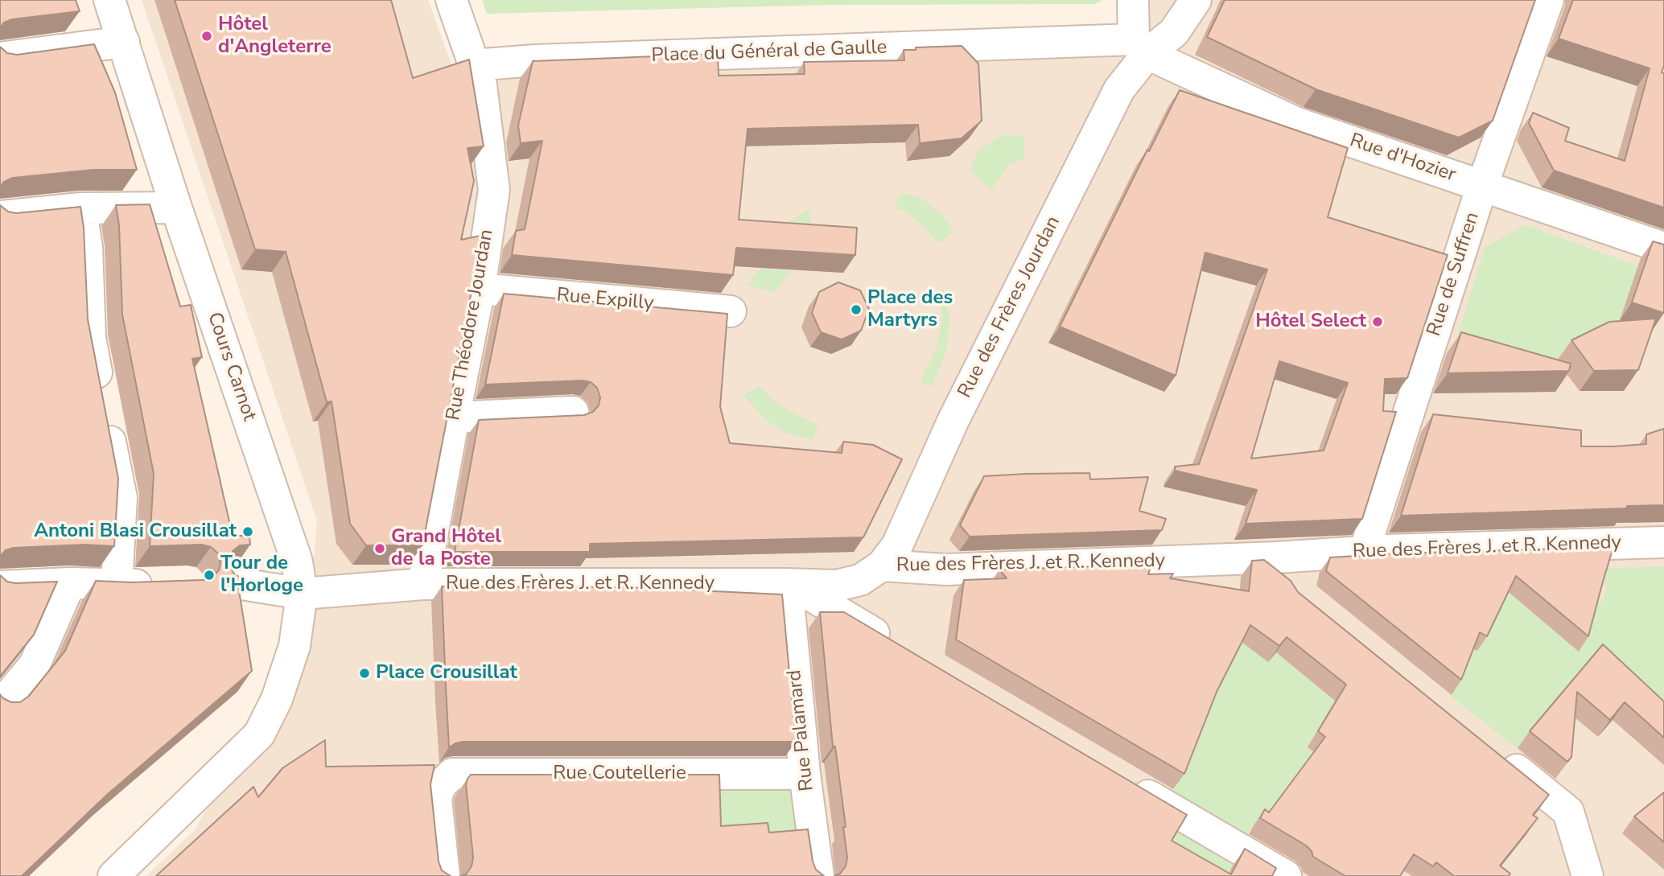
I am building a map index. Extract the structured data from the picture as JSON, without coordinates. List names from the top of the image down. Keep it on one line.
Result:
{"streets":{"street":["Place du Général de Gaulle","Rue d'Hozier","Rue de Suffren","Rue Expilly","Rue des Frères Jourdan","Rue Théodore Jourdan","Cours Carnot","Rue des Frères J. et R. Kennedy","Rue Palamard","Rue Coutellerie"]},"crossings":[["Place du Général de Gaulle","Rue d'Hozier"],["Place du Général de Gaulle","Rue des Frères Jourdan"],["Place du Général de Gaulle","Rue Théodore Jourdan"],["Rue d'Hozier","Rue de Suffren"],["Rue d'Hozier","Rue des Frères Jourdan"],["Rue de Suffren","Rue des Frères J. et R. Kennedy"],["Rue Expilly","Rue Théodore Jourdan"],["Rue des Frères Jourdan","Rue des Frères J. et R. Kennedy"],["Rue Théodore Jourdan","Rue des Frères J. et R. Kennedy"],["Cours Carnot","Rue des Frères J. et R. Kennedy"],["Rue des Frères J. et R. Kennedy","Rue Palamard"],["Rue Palamard","Rue Coutellerie"]],"places":["Hôtel d'Angleterre","Place des Martyrs","Hôtel Select","Antoni Blasi Crousillat","Grand Hôtel de la Poste","Tour de l'Horloge","Place Crousillat"]}
